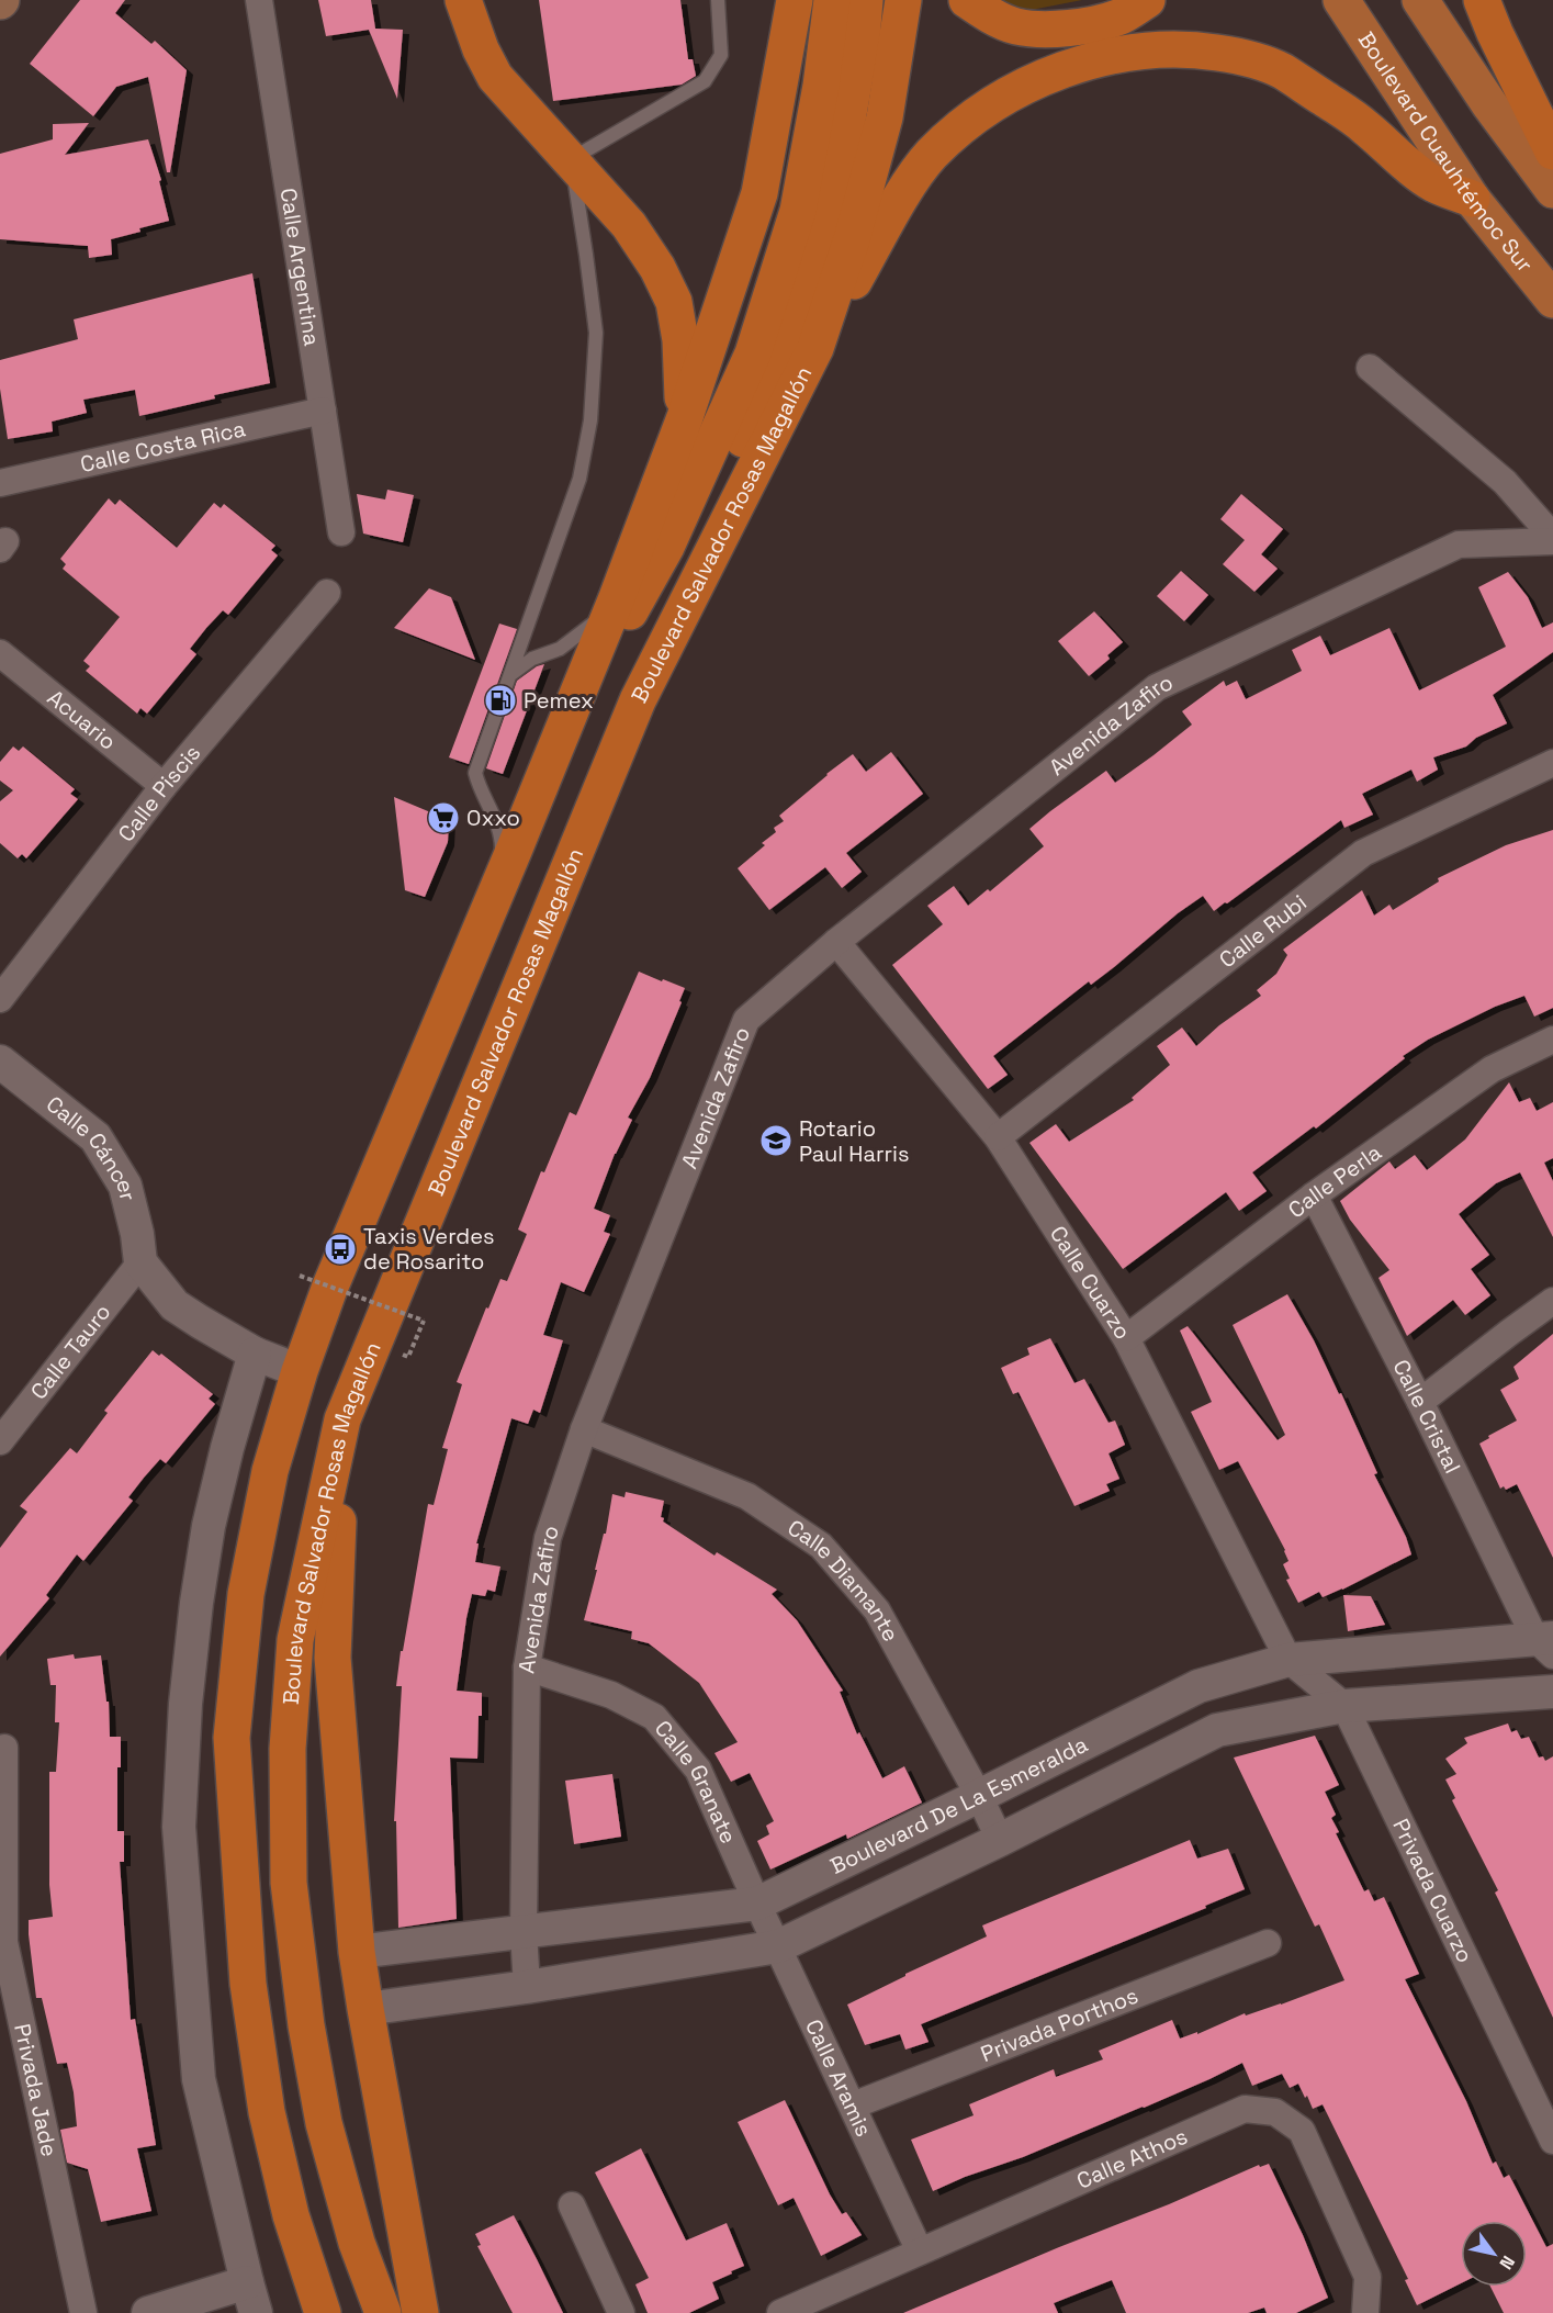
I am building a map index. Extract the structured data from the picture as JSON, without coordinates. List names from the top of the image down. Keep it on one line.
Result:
{"streets":{"highway":["Boulevard Salvador Rosas Magallón"],"main road":["Boulevard Cuauhtémoc Sur"],"street":["Calle Argentina","Calle Costa Rica","Acuario","Avenida Zafiro","Calle Piscis","Calle Rubi","Calle Cáncer","Calle Perla","Calle Cuarzo","Calle Tauro","Calle Cristal","Calle Diamante","Calle Granate","Boulevard De La Esmeralda","Privada Cuarzo","Privada Porthos","Calle Aramis","Privada Jade","Calle Athos"]},"crossings":[["Calle Argentina","Calle Costa Rica"],["Acuario","Calle Piscis"],["Avenida Zafiro","Calle Cuarzo"],["Avenida Zafiro","Calle Diamante"],["Avenida Zafiro","Calle Granate"],["Avenida Zafiro","Boulevard De La Esmeralda"],["Calle Rubi","Calle Cuarzo"],["Calle Cáncer","Calle Tauro"],["Calle Perla","Calle Cuarzo"],["Calle Perla","Calle Cristal"],["Calle Cuarzo","Boulevard De La Esmeralda"],["Calle Cuarzo","Privada Cuarzo"],["Calle Cristal","Boulevard De La Esmeralda"],["Calle Diamante","Boulevard De La Esmeralda"],["Calle Granate","Boulevard De La Esmeralda"],["Calle Granate","Calle Aramis"],["Boulevard De La Esmeralda","Privada Cuarzo"],["Boulevard De La Esmeralda","Calle Aramis"],["Privada Porthos","Calle Aramis"],["Calle Aramis","Calle Athos"]],"places":{"fuel station":["Pemex"],"supermarket":["Oxxo"],"school or university":["Rotario Paul Harris"],"bus stop":["Taxis Verdes de Rosarito"]},"north":"bottom right"}
